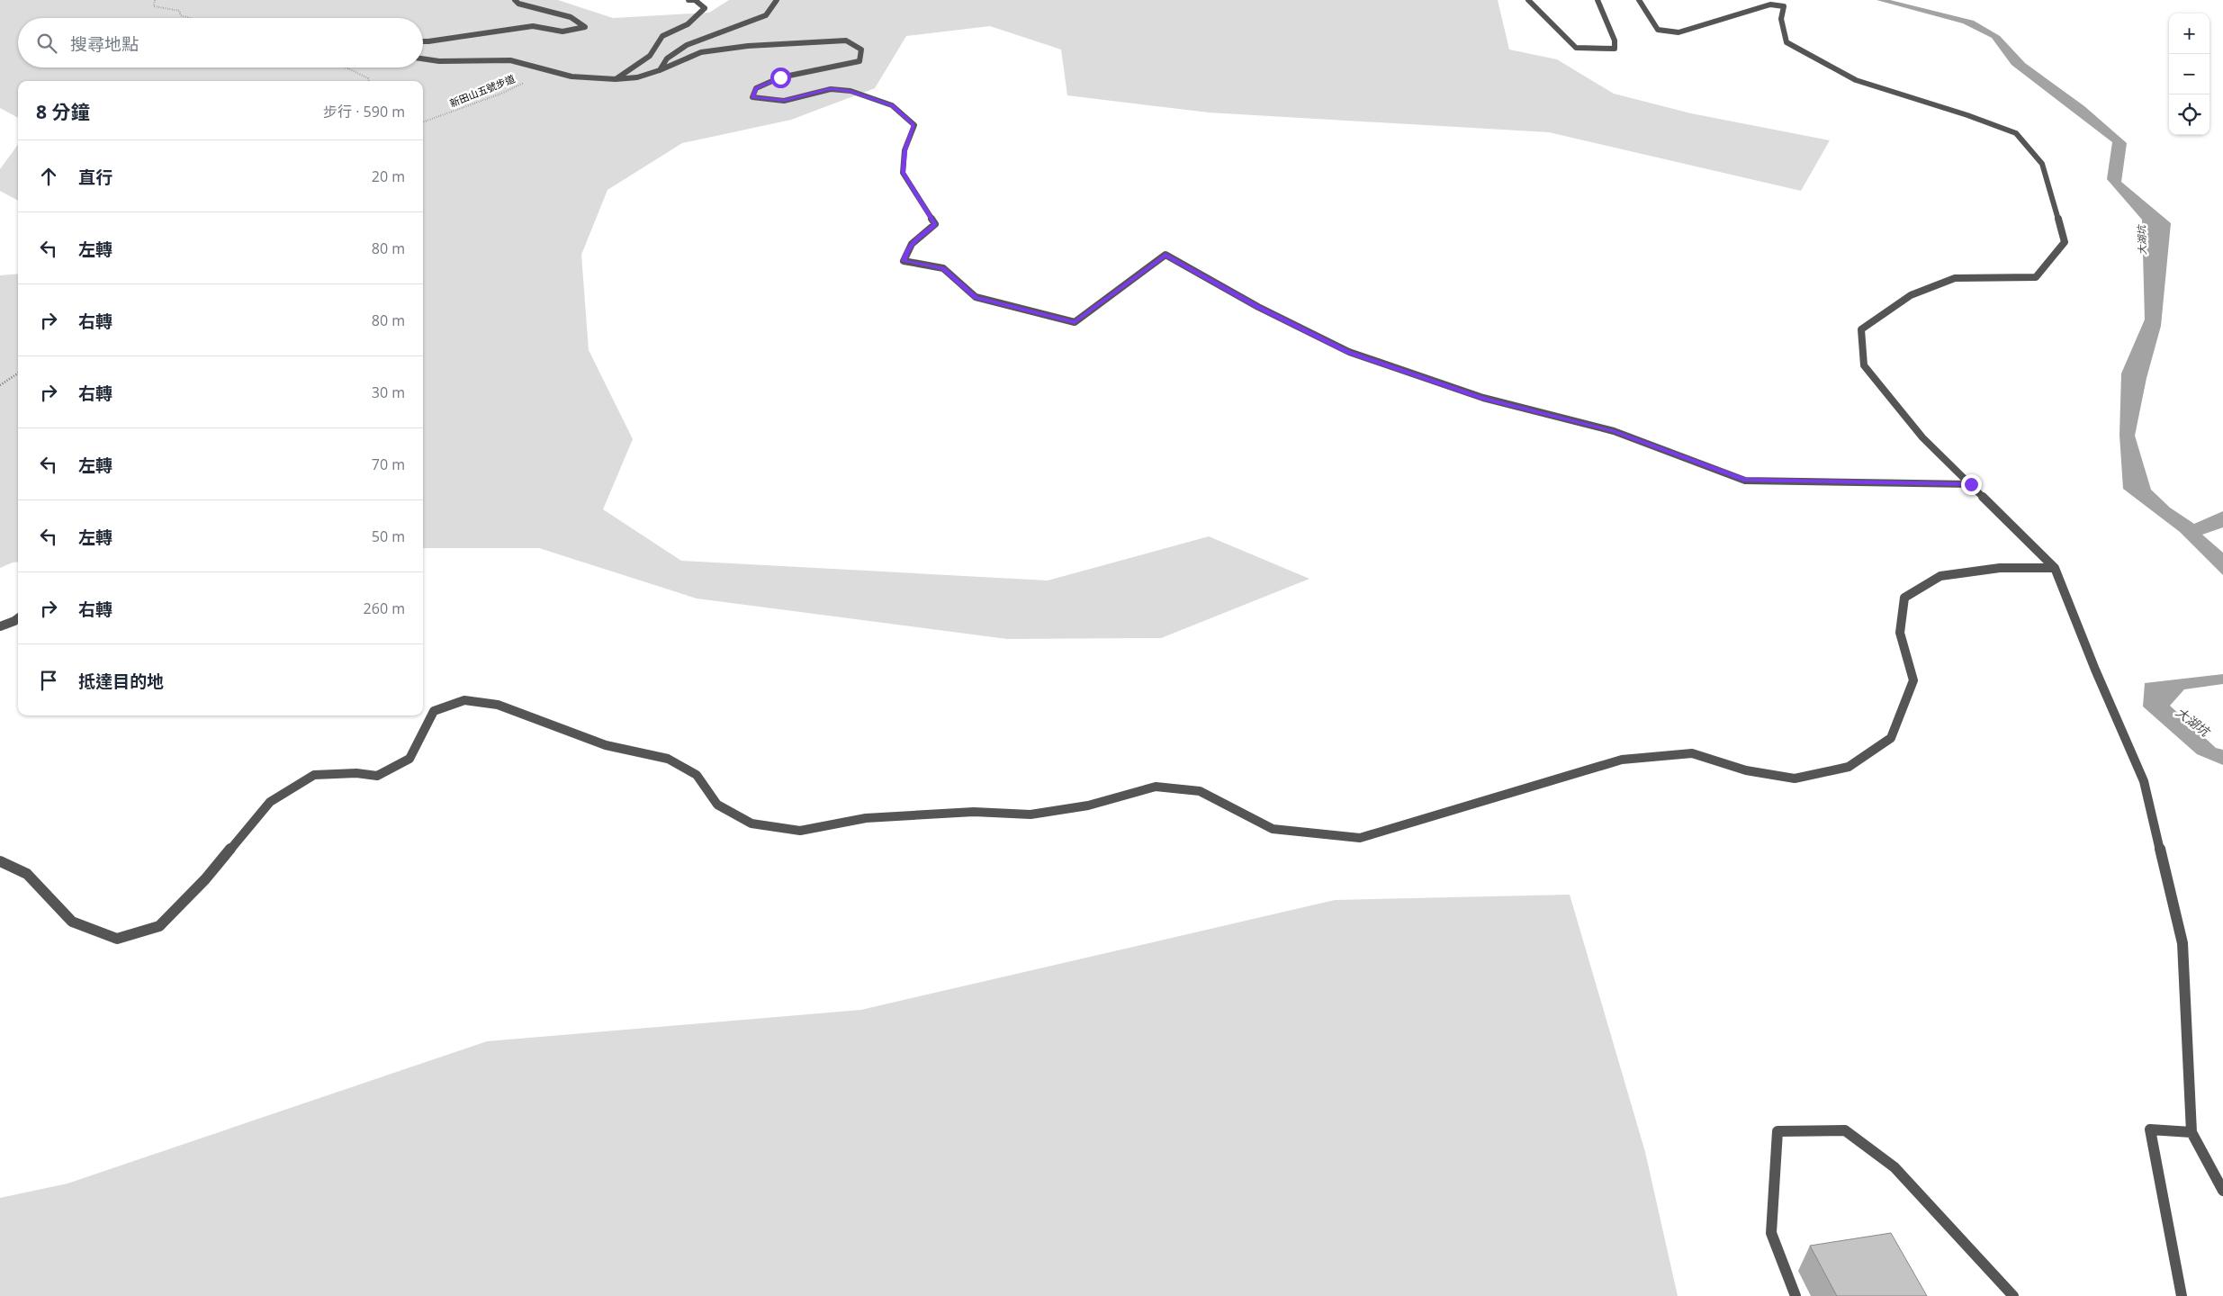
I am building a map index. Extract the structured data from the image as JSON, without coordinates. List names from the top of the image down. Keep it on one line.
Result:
{"streets":{"path":["新田山五號步道"]},"water":["大湖坑"],"page":{"map_buttons":["+","−"],"search":"搜尋地點","heading":["8 分鐘","步行 · 590 m"],"list":[["直行","20 m"],["左轉","80 m"],["右轉","80 m"],["右轉","30 m"],["左轉","70 m"],["左轉","50 m"],["右轉","260 m"],"抵達目的地"]}}
